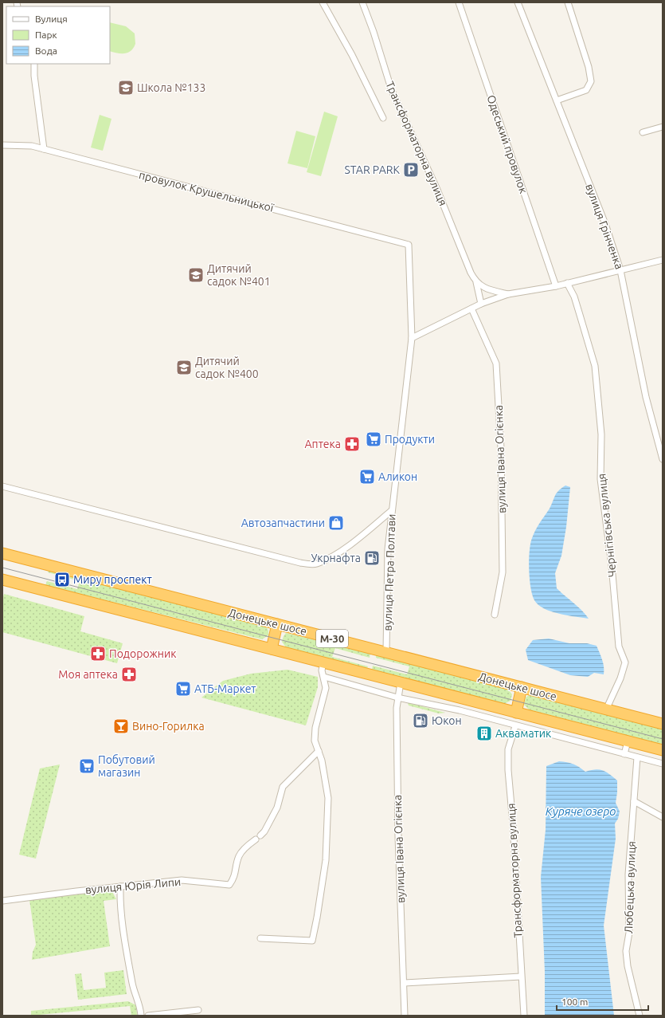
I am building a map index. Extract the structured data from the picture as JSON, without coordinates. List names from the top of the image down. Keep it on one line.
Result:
{"streets":{"highway":["Донецьке шосе","М-30"],"street":["Трансформаторна вулиця","Одеський провулок","провулок Крушельницької","вулиця Грінченка","вулиця Івана Огієнка","Чернігівська вулиця","вулиця Петра Полтави","вулиця Юрія Липи","Любецька вулиця"]},"crossings":[["провулок Крушельницької","вулиця Петра Полтави"],["вулиця Івана Огієнка","М-30"],["Чернігівська вулиця","Донецьке шосе"],["вулиця Петра Полтави","Донецьке шосе"]],"water":["Куряче озеро"],"places":{"school or university":["Школа №133","Дитячий садок №401","Дитячий садок №400"],"parking":["STAR PARK"],"supermarket":["Продукти","Аликон","АТБ-Маркет","Побутовий магазин"],"pharmacy":["Аптека","Подорожник","Моя аптека"],"shop":["Автозапчастини"],"fuel station":["Укрнафта","Юкон"],"bus stop":["Миру проспект"],"bar":["Вино-Горилка"],"building":["Акваматик"]},"legend":["Вулиця","Парк","Вода"],"scale_bar":"100 m"}
